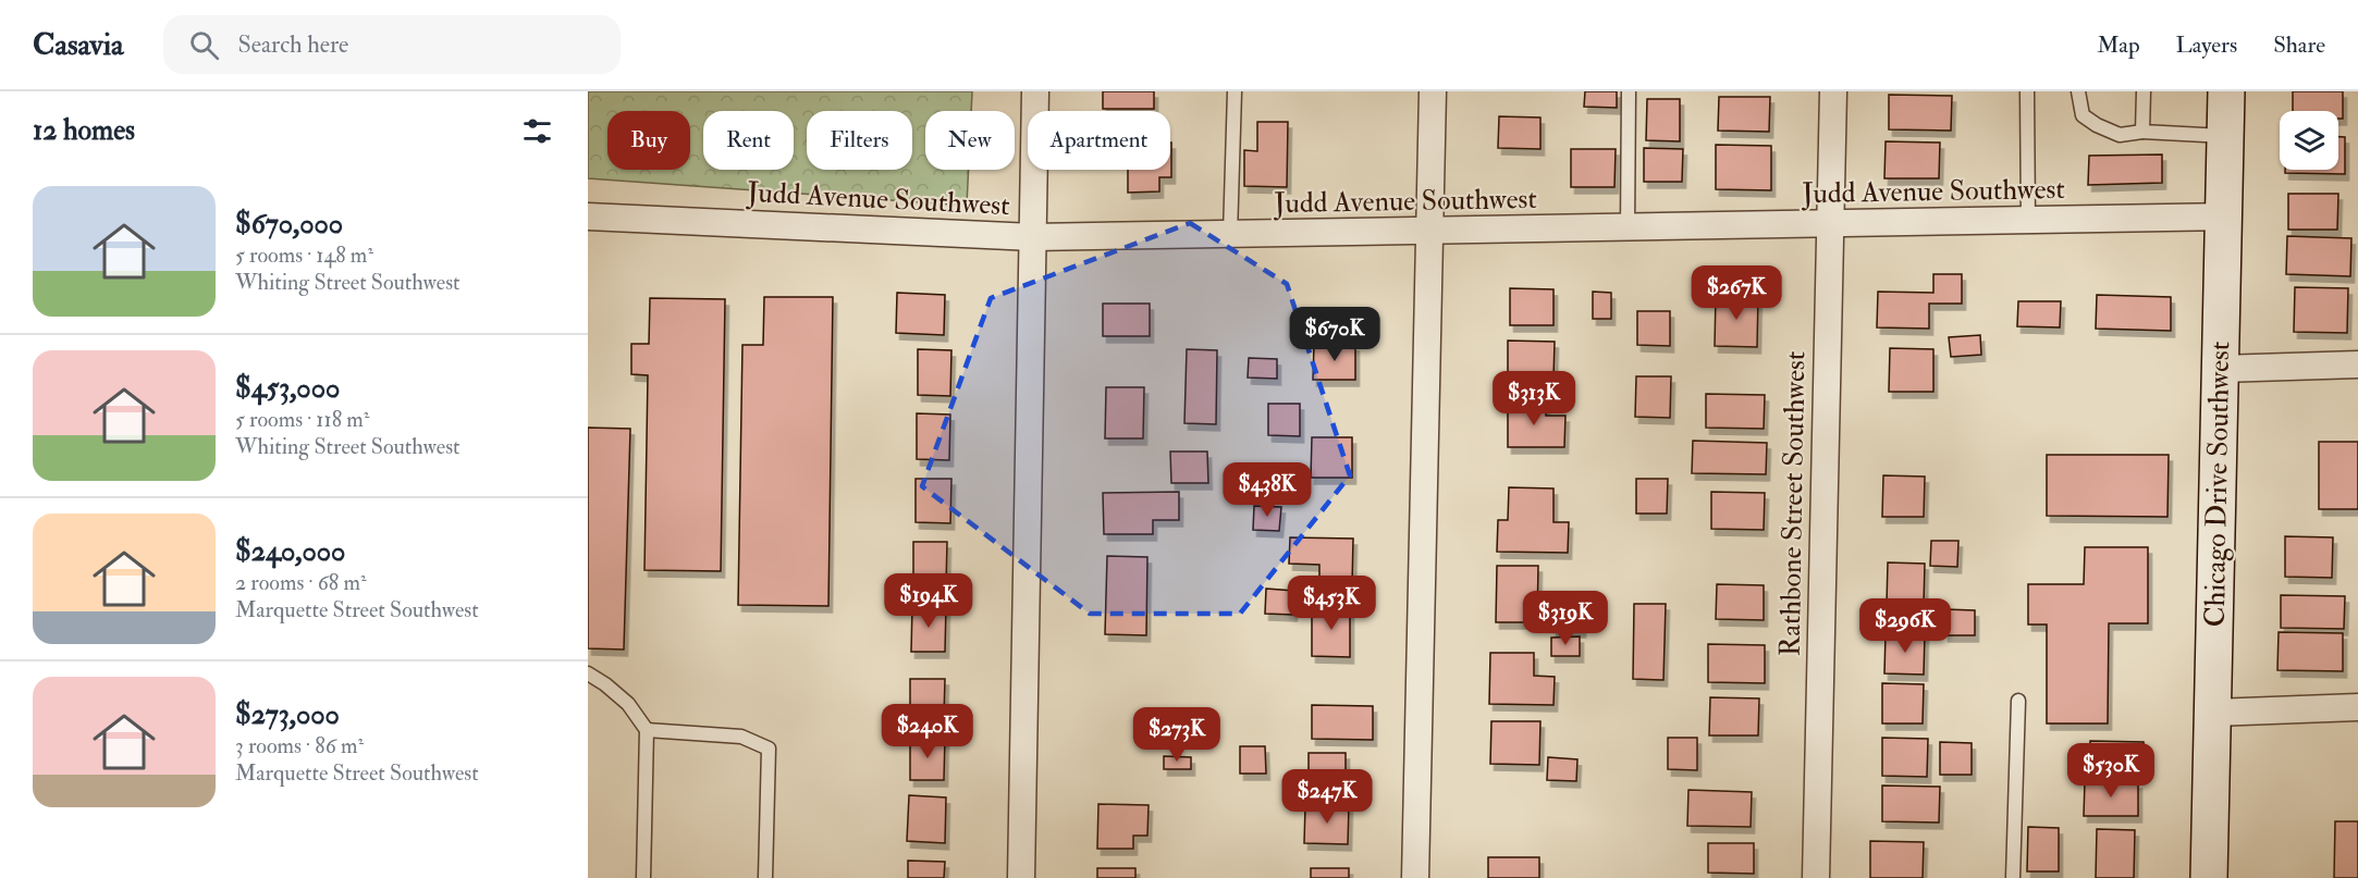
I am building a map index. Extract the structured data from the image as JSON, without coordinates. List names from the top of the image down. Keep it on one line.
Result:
{"streets":{"main road":["Chicago Drive Southwest"],"street":["Judd Avenue Southwest","Rathbone Street Southwest"]},"crossings":[["Judd Avenue Southwest","Chicago Drive Southwest"],["Judd Avenue Southwest","Rathbone Street Southwest"]],"page":{"header":"Casavia","search":"Search here","nav":["Map","Layers","Share"],"heading":"12 homes","chip":["Buy","Rent","Filters","New","Apartment"],"list":[{"name":"$670,000","note":"5 rooms · 148 m² · Whiting Street Southwest"},{"name":"$453,000","note":"5 rooms · 118 m² · Whiting Street Southwest"},{"name":"$240,000","note":"2 rooms · 68 m² · Marquette Street Southwest"},{"name":"$273,000","note":"3 rooms · 86 m² · Marquette Street Southwest"}],"price":["$267K","$670K","$313K","$438K","$194K","$453K","$319K","$296K","$240K","$273K","$530K","$247K"]}}
